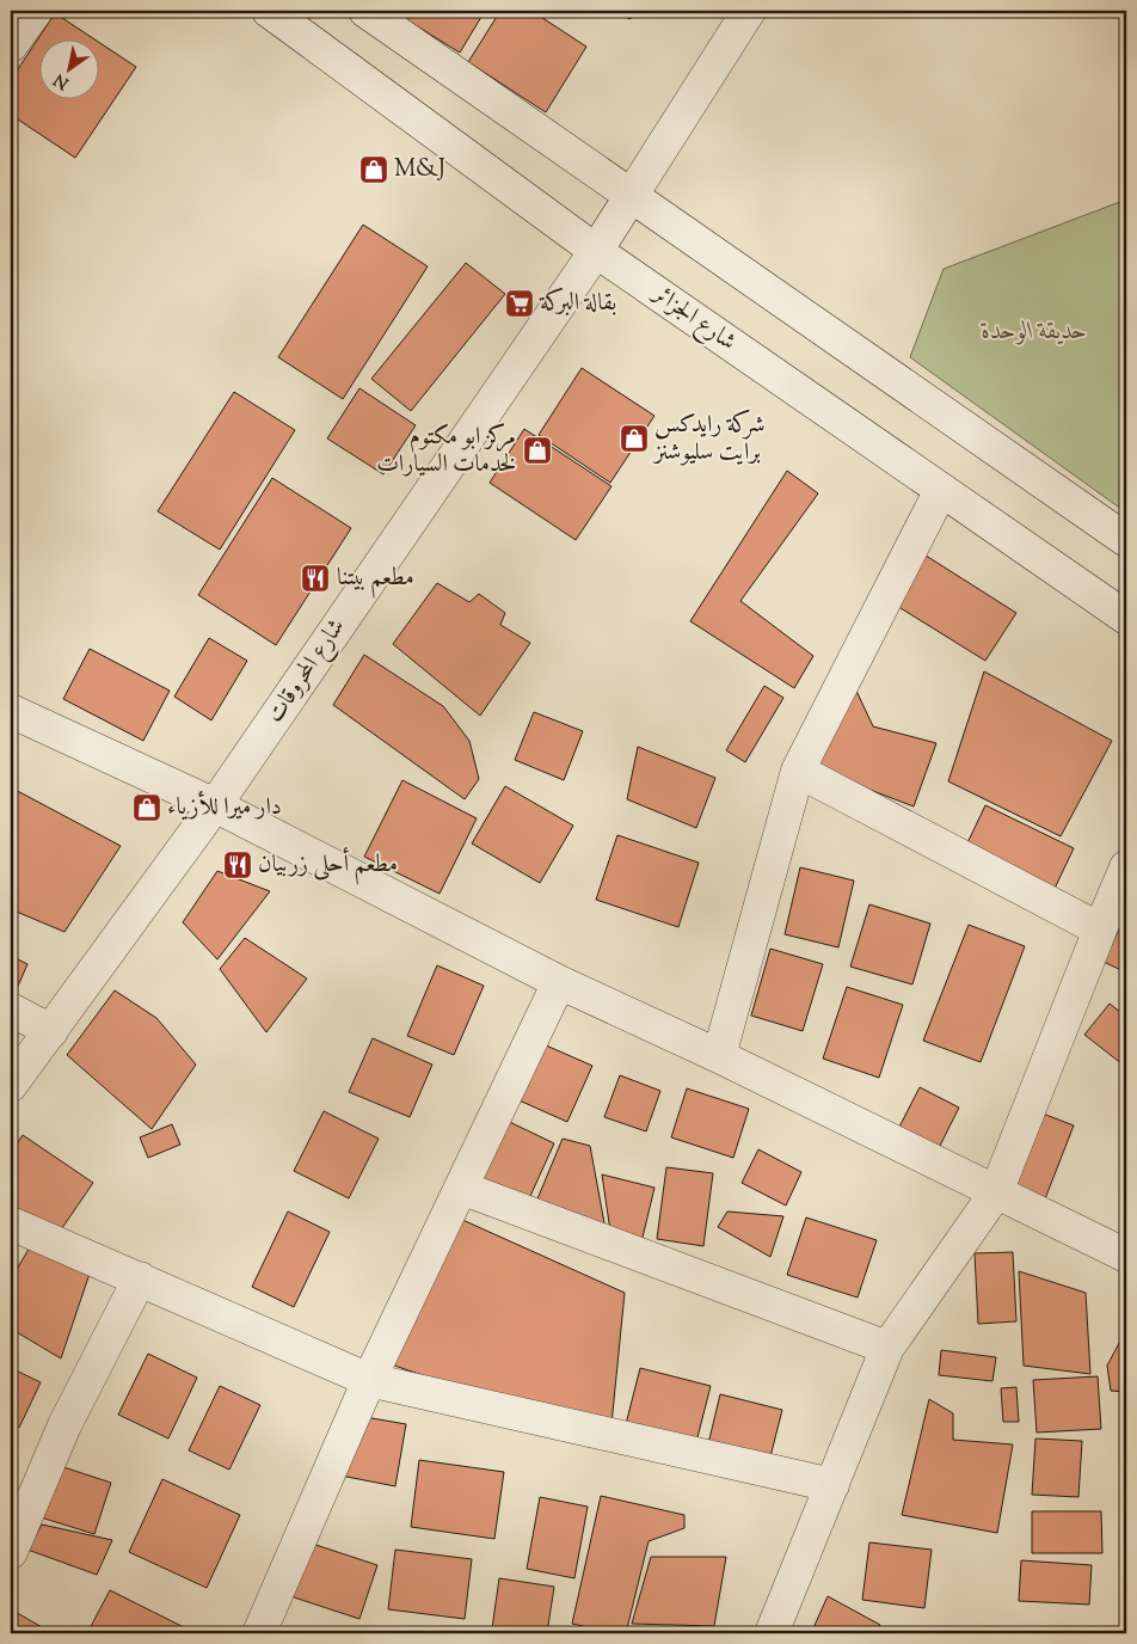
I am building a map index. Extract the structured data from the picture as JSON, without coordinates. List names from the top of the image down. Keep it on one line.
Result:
{"streets":{"street":["شارع الجزائر","شارع المحروقات"]},"crossings":[["شارع الجزائر","شارع المحروقات"]],"parks":["حديقة الوحدة"],"places":{"shop":["M&J","شركة رايدكس برايت سليوشنز","مركز ابو مكتوم لخدمات السيارات","دار ميرا للأزياء"],"supermarket":["بقالة البركة"],"restaurant":["مطعم بيتنا","مطعم أحلى زربيان"]},"north":"bottom left"}
